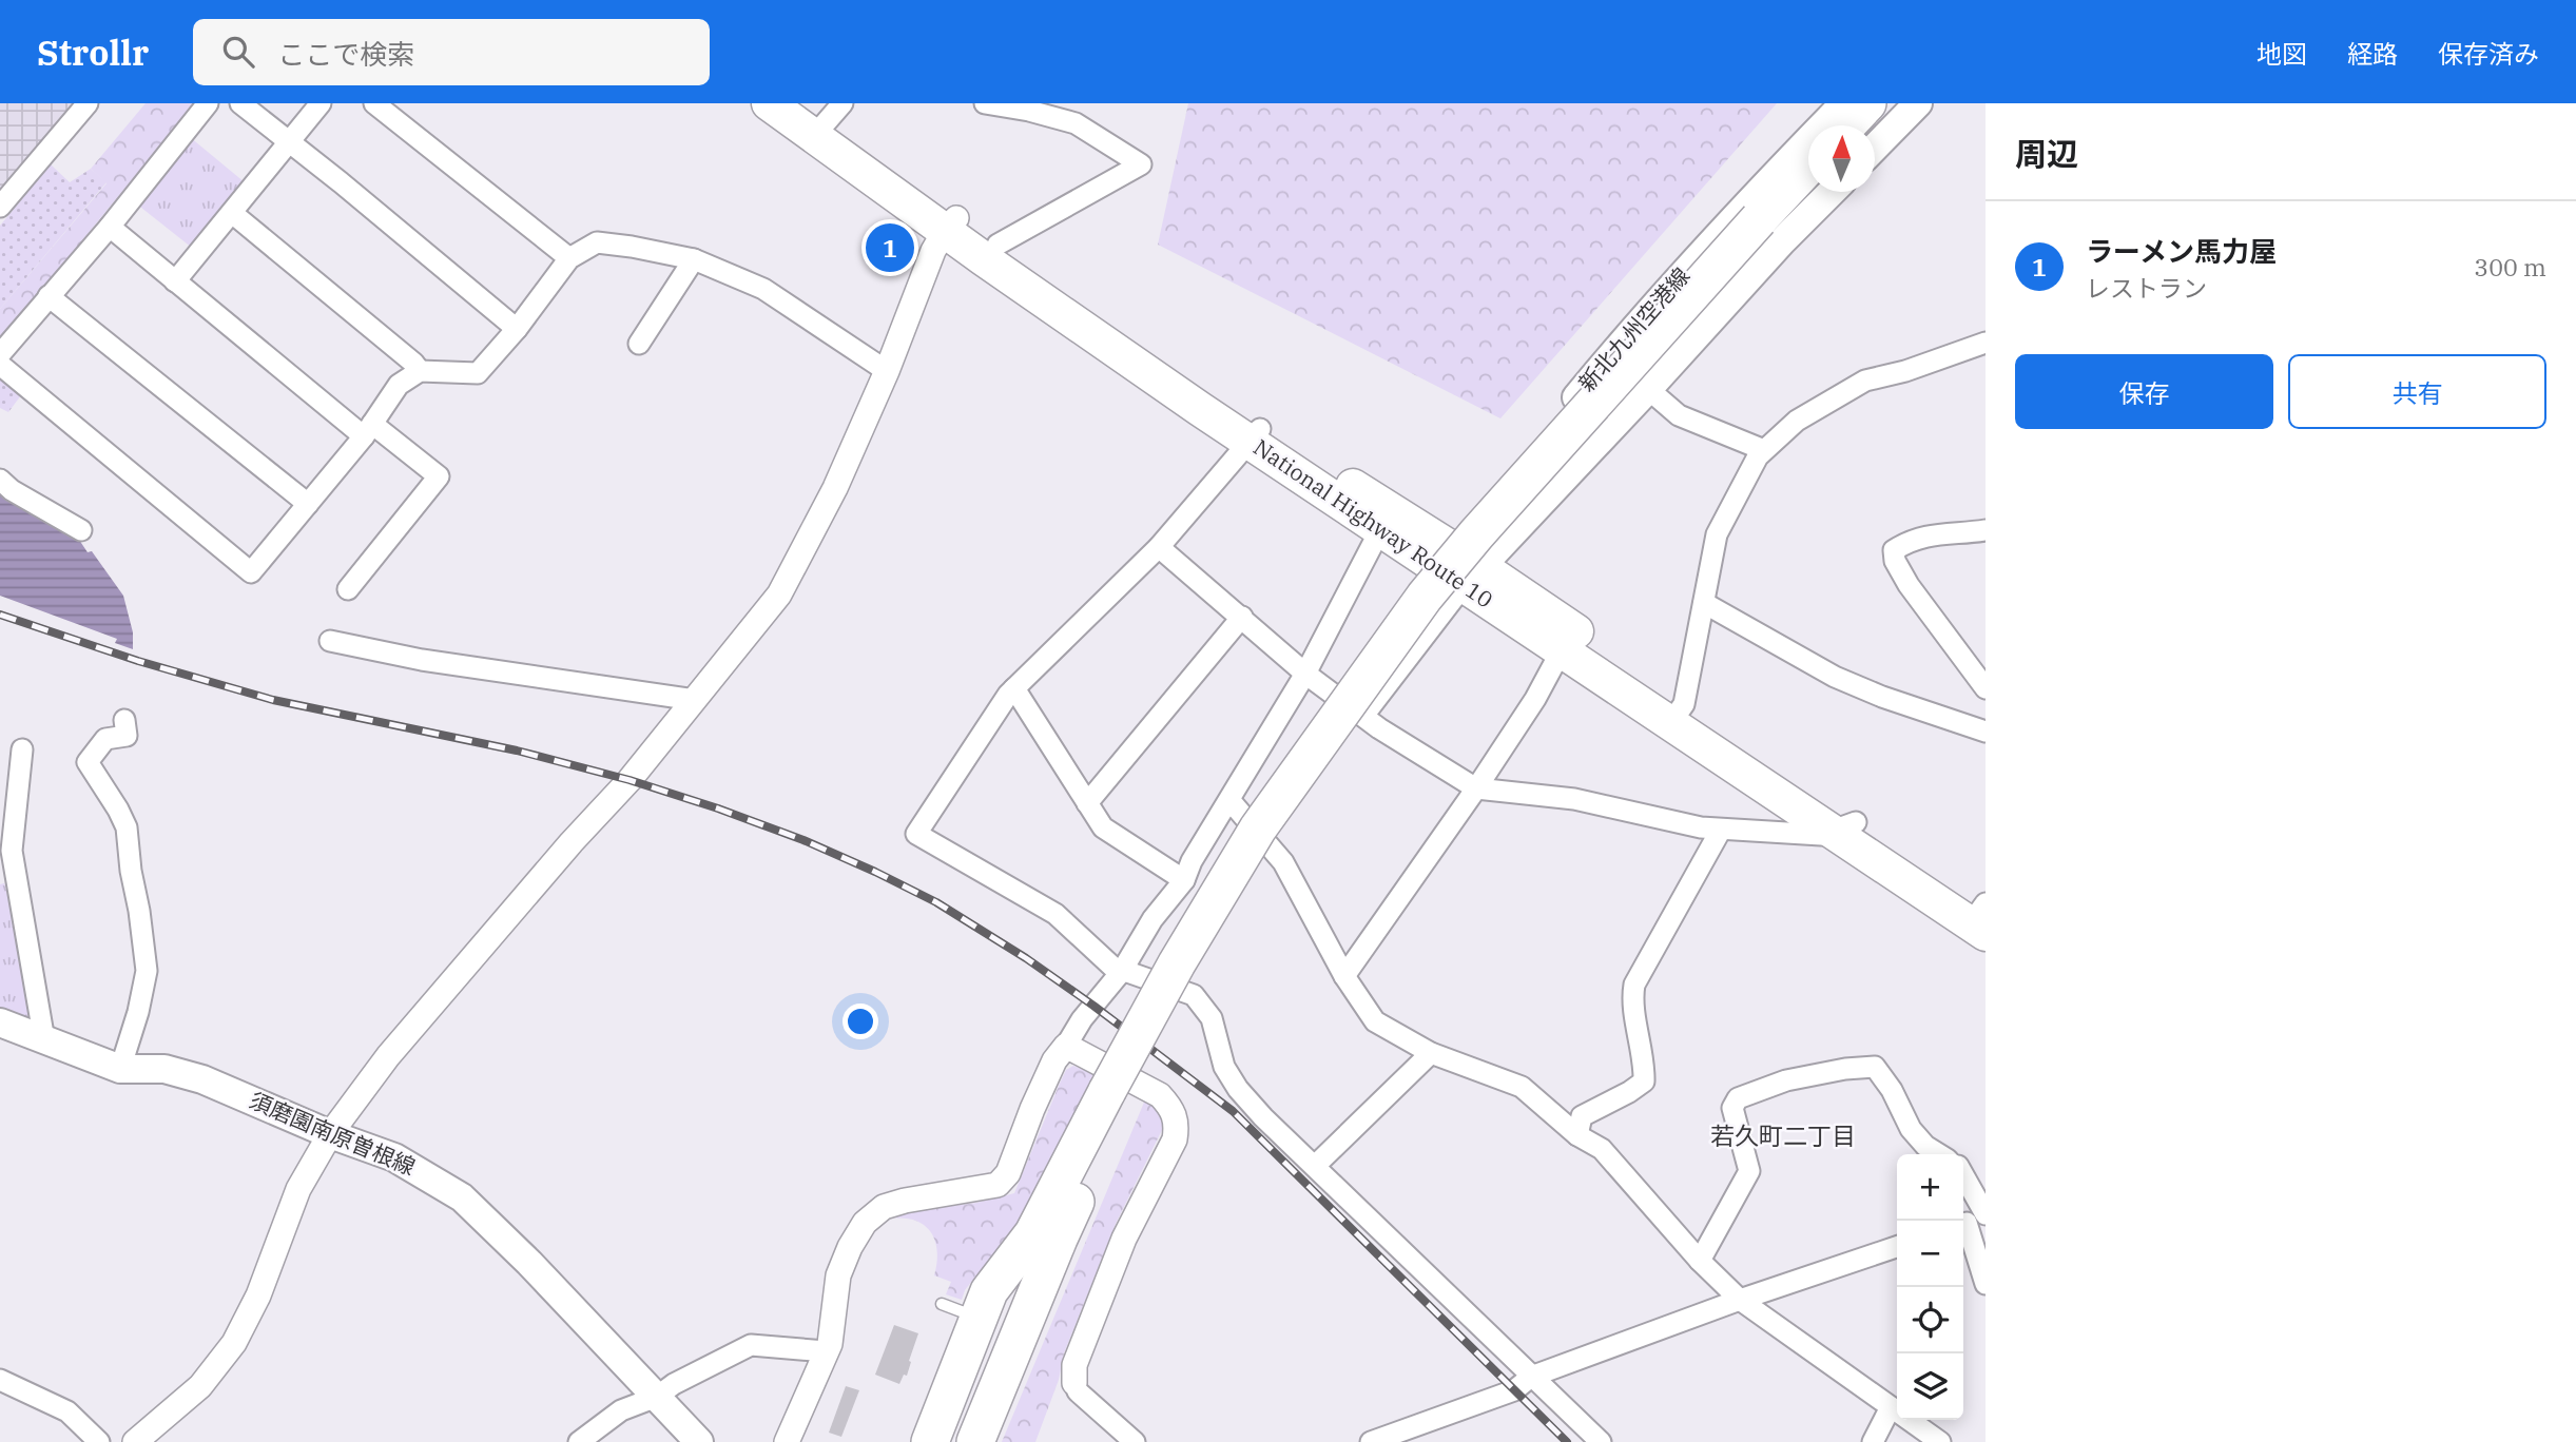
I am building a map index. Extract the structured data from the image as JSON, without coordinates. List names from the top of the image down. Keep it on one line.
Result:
{"streets":{"highway":["National Highway Route 10"],"main road":["新北九州空港線","須磨園南原曽根線"]},"crossings":[["新北九州空港線","National Highway Route 10"]],"districts":["若久町二丁目"],"north":"top","page":{"header":"Strollr","search":"ここで検索","nav":["地図","経路","保存済み"],"heading":"周辺","list":[{"mark":"1","name":"ラーメン馬力屋","note":"レストラン","value":"300 m"}],"pins":"1","buttons":["保存","共有"],"map_buttons":["+","−"]}}
